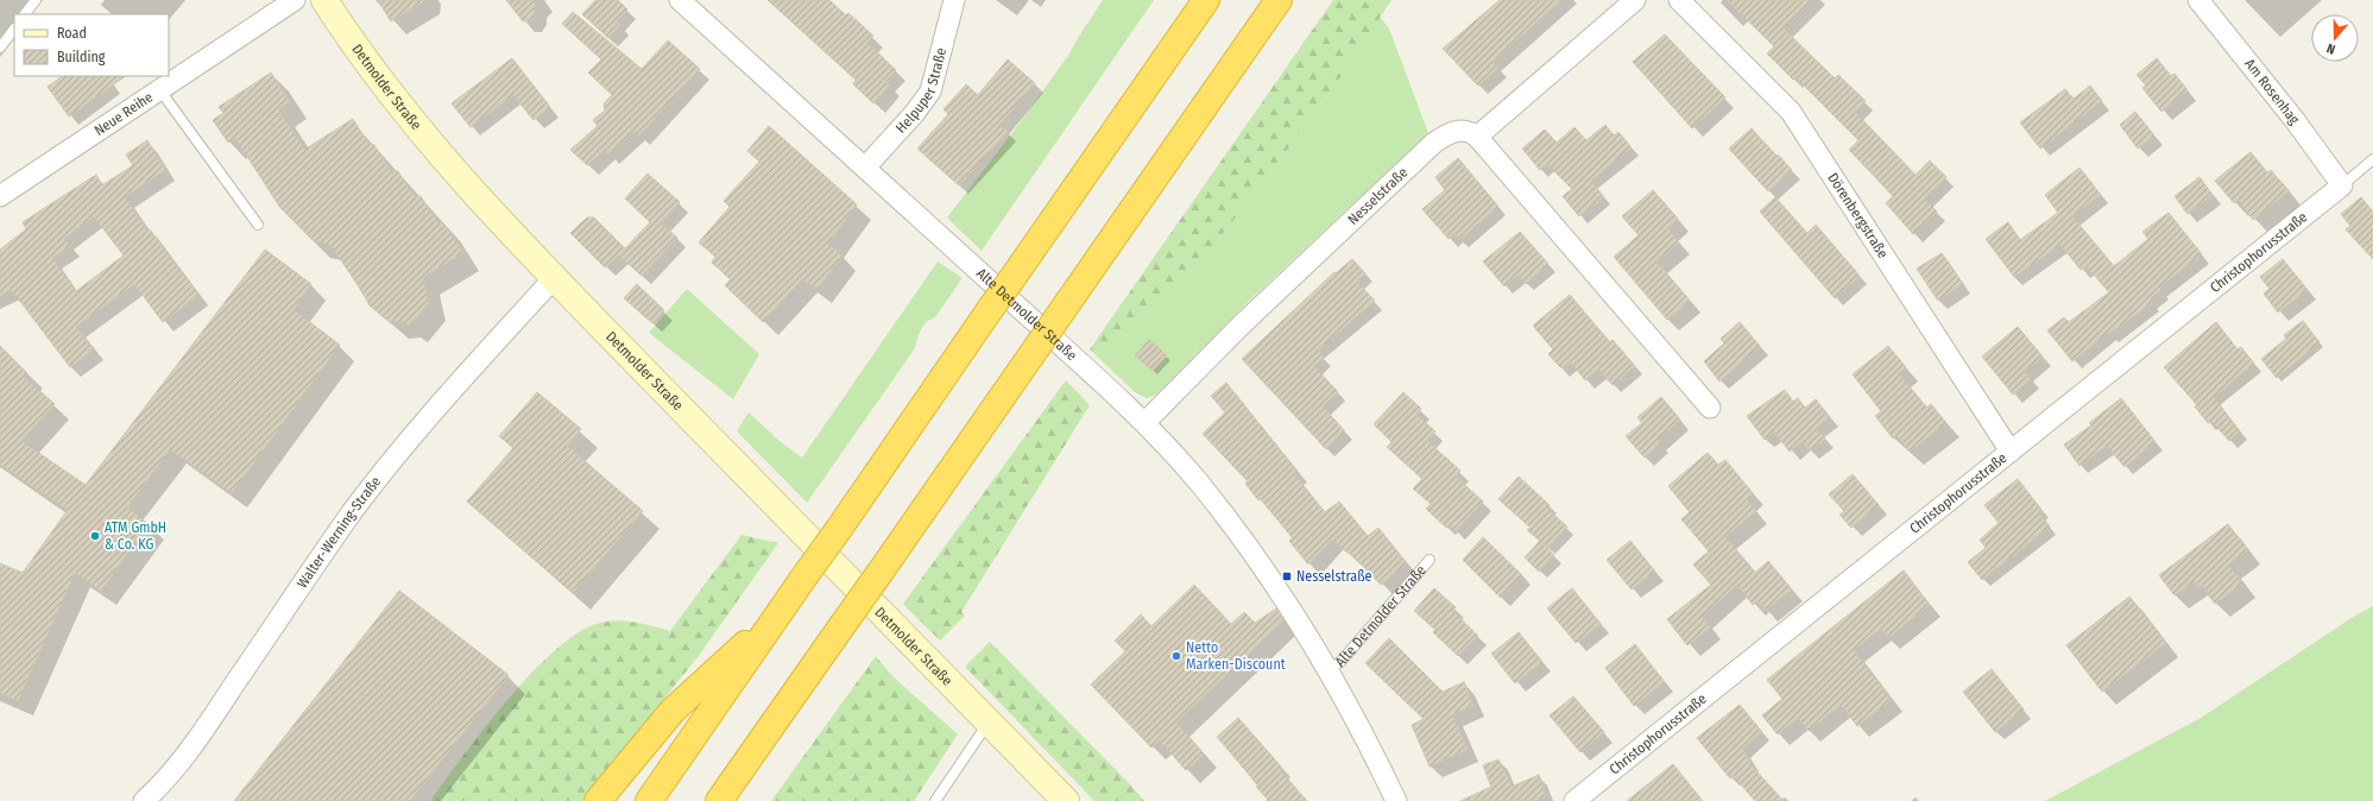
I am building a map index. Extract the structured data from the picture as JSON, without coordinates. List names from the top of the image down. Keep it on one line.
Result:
{"streets":{"street":["Detmolder Straße","Helpuper Straße","Am Rosenhag","Neue Reihe","Nesselstraße","Dörenbergstraße","Christophorusstraße","Alte Detmolder Straße","Walter-Werning-Straße"]},"crossings":[["Detmolder Straße","Walter-Werning-Straße"],["Helpuper Straße","Alte Detmolder Straße"],["Am Rosenhag","Christophorusstraße"],["Nesselstraße","Alte Detmolder Straße"],["Dörenbergstraße","Christophorusstraße"]],"places":{"other":["ATM GmbH & Co. KG","Netto Marken-Discount"],"transit":["Nesselstraße"]},"legend":["Road","Building"],"north":"bottom"}
